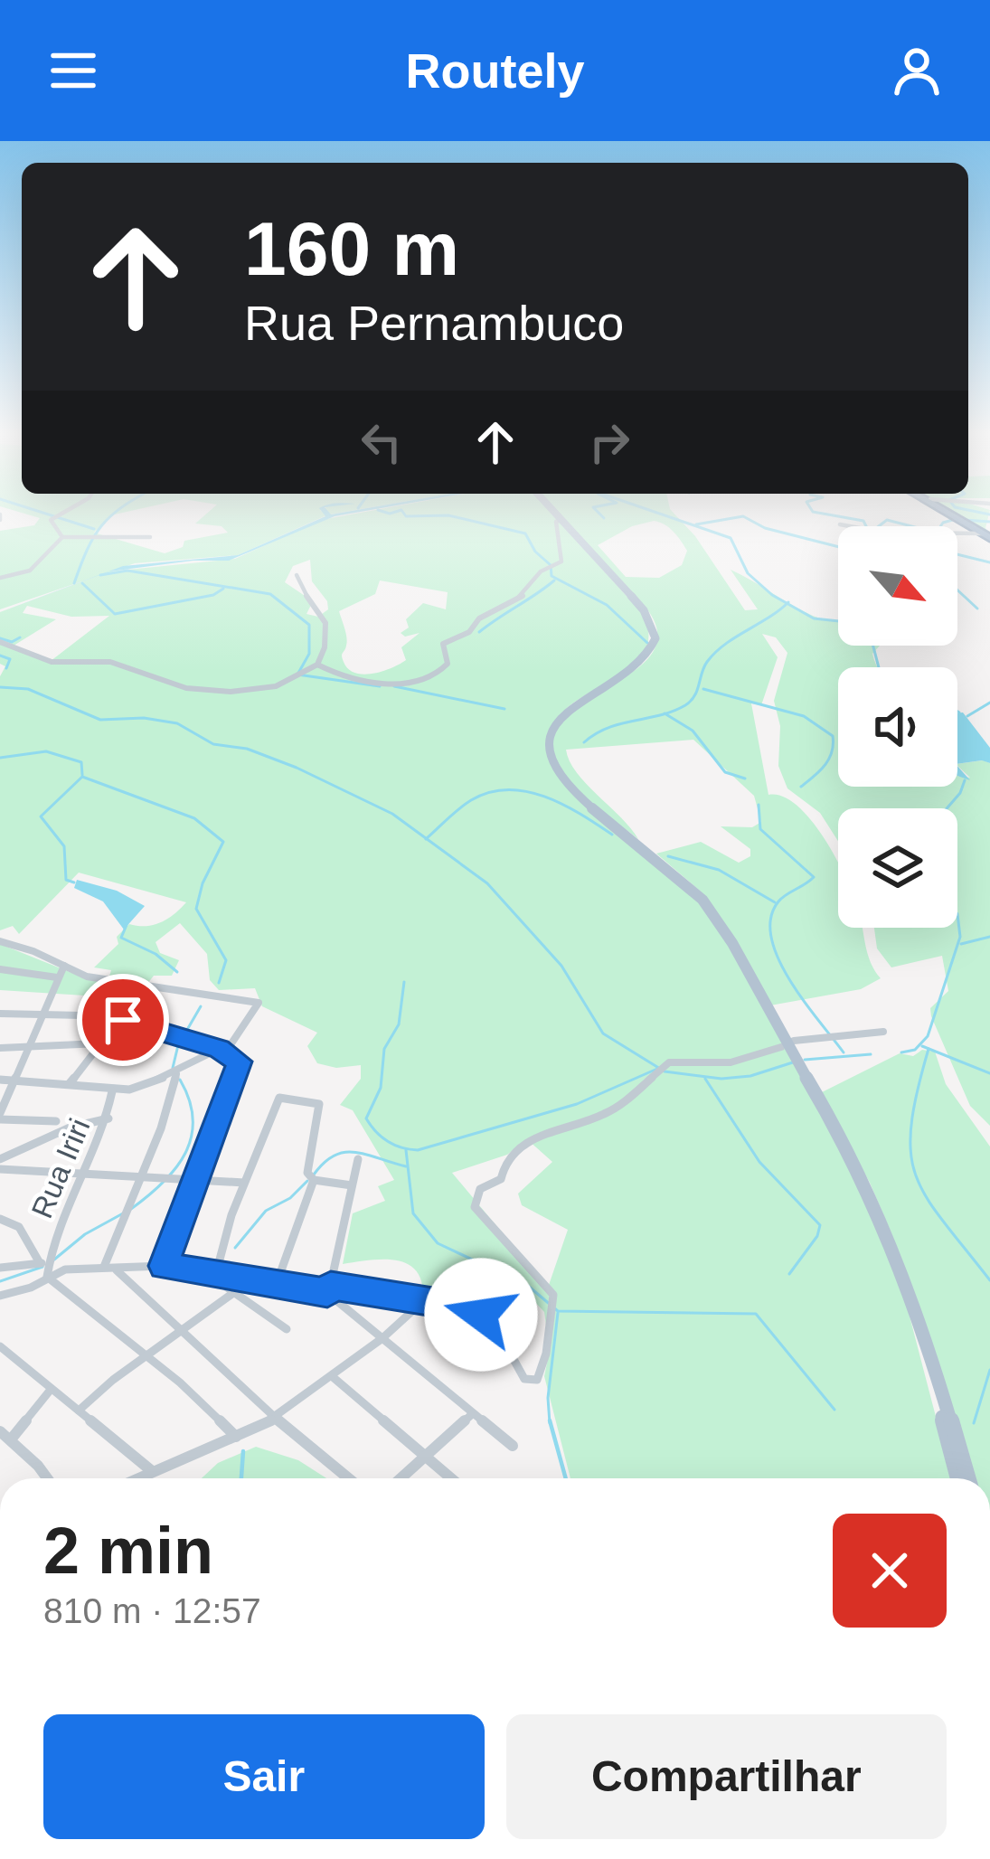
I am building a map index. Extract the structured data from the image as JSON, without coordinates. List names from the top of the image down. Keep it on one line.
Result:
{"streets":{"street":["Rua Iriri"]},"north":"bottom right","page":{"header":"Routely","turn":["160 m","Rua Pernambuco"],"heading":["2 min","810 m · 12:57"],"buttons":["Sair","Compartilhar"]}}
